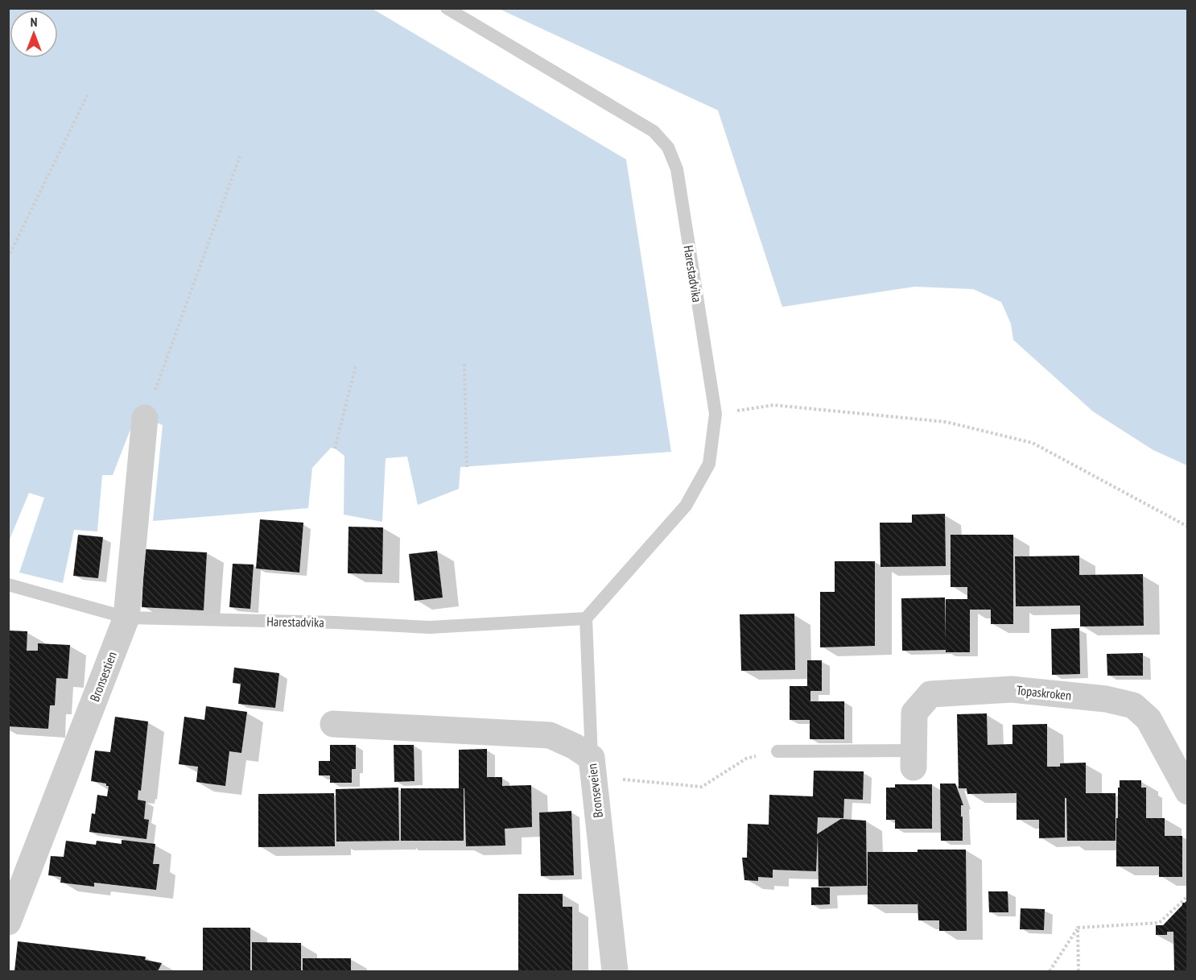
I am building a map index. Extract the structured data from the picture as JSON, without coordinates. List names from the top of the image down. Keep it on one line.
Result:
{"streets":{"street":["Bronsestien","Topaskroken","Bronseveien"],"lane":["Harestadvika"]},"crossings":[["Harestadvika","Bronsestien"]],"north":"top"}
